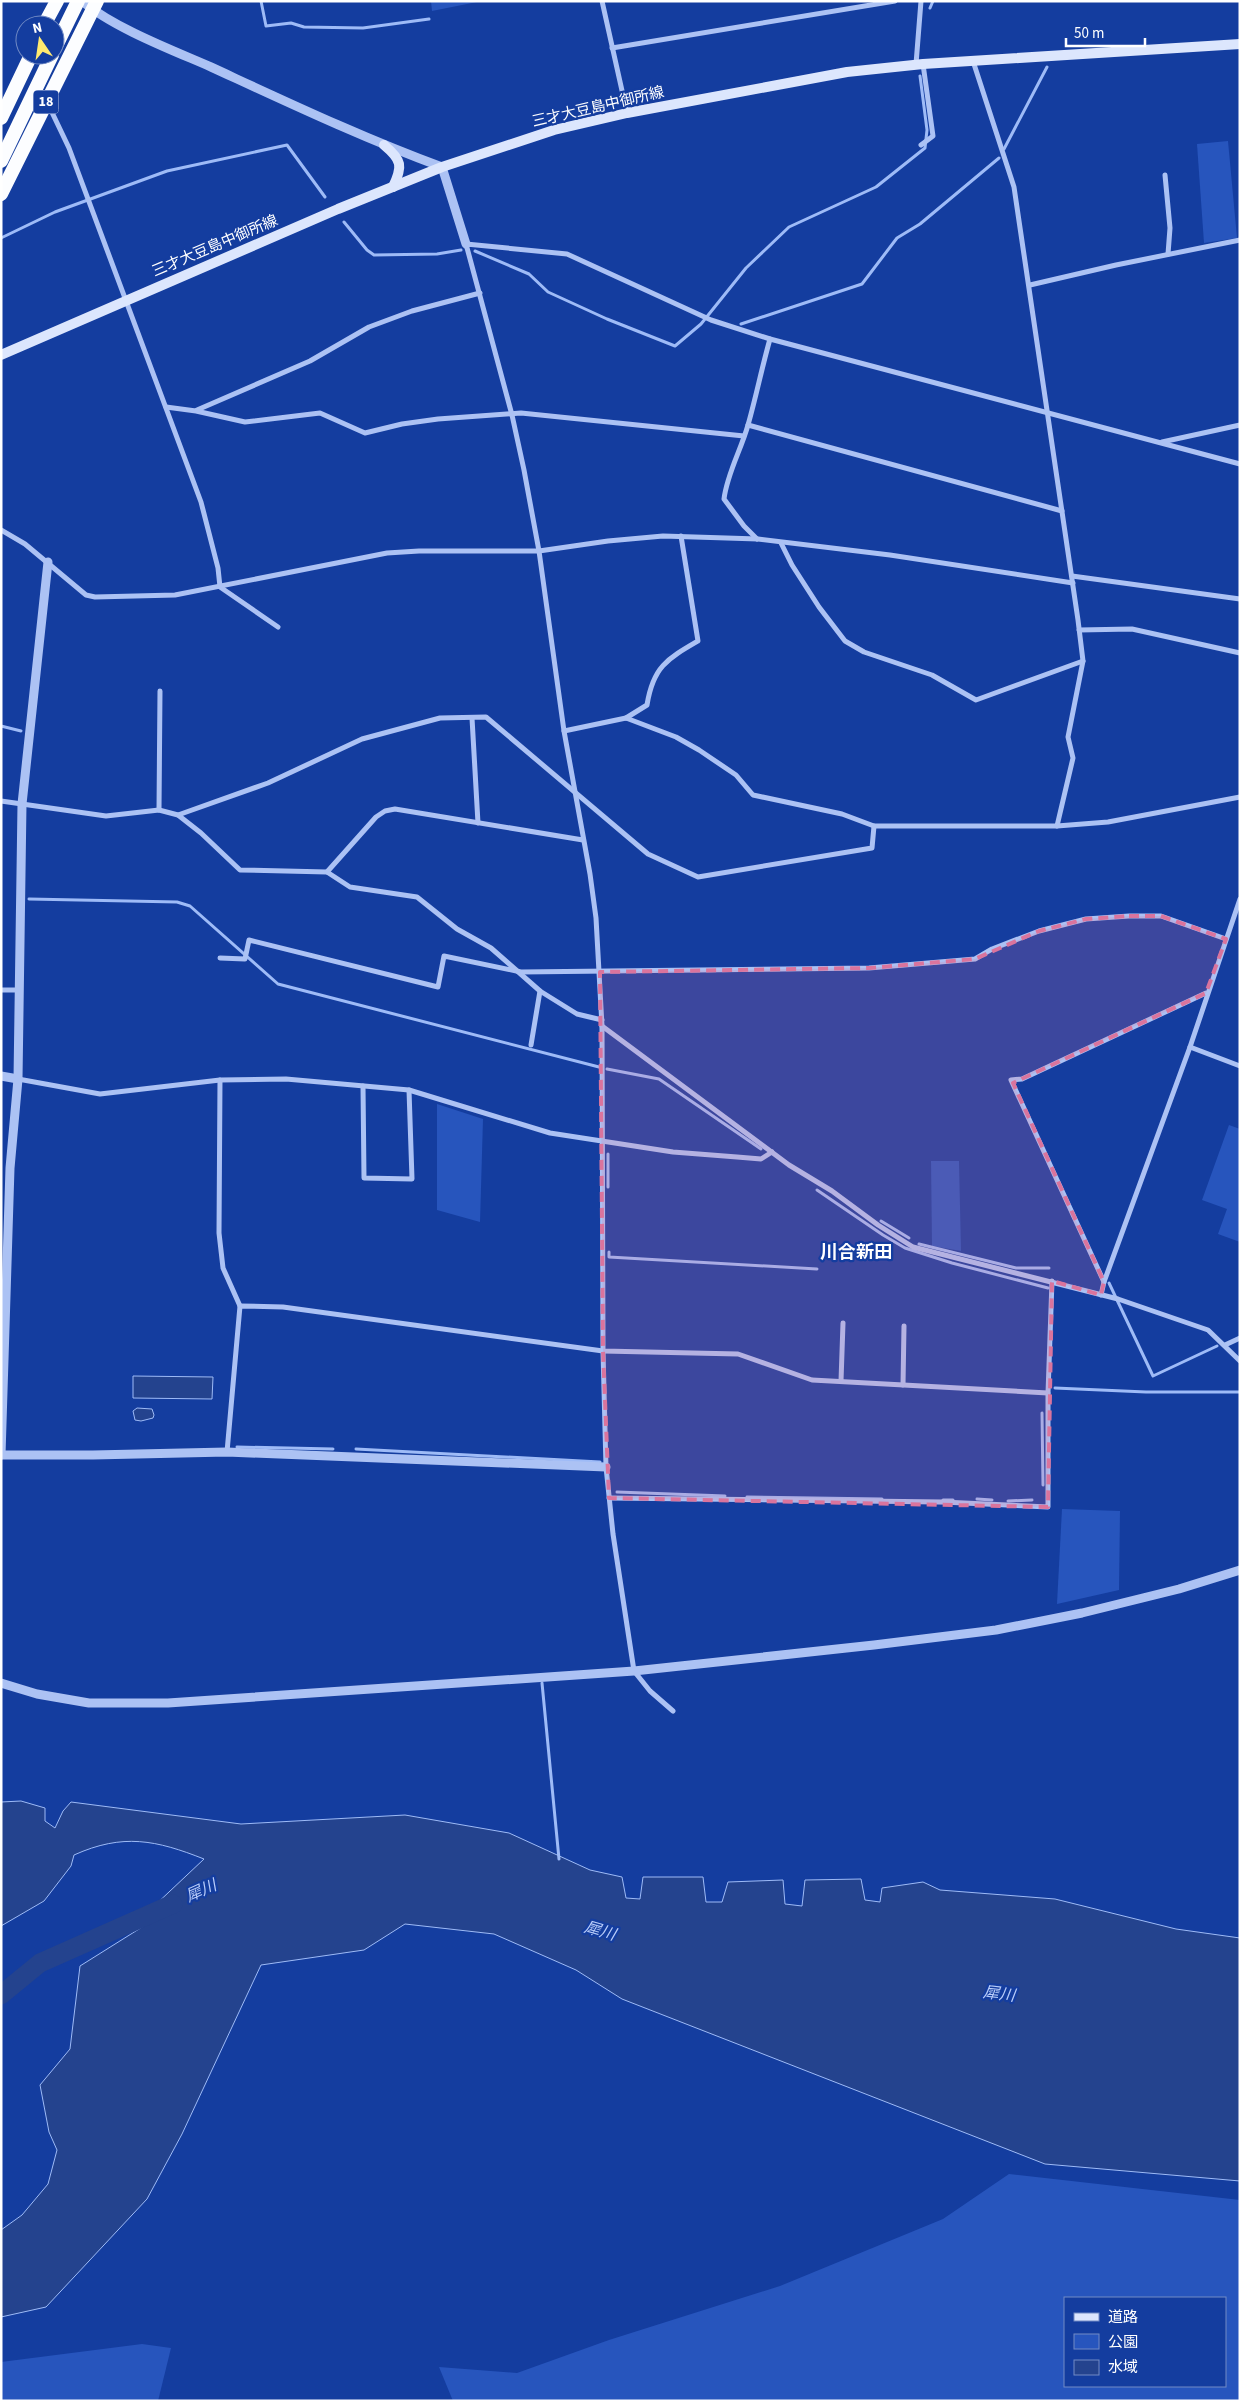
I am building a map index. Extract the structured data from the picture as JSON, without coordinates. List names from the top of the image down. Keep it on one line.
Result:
{"streets":{"highway":["18"],"main road":["三才大豆島中御所線"]},"districts":["川合新田"],"water":["犀川"],"legend":["道路","公園","水域"],"scale_bar":"50 m","north":"top"}
